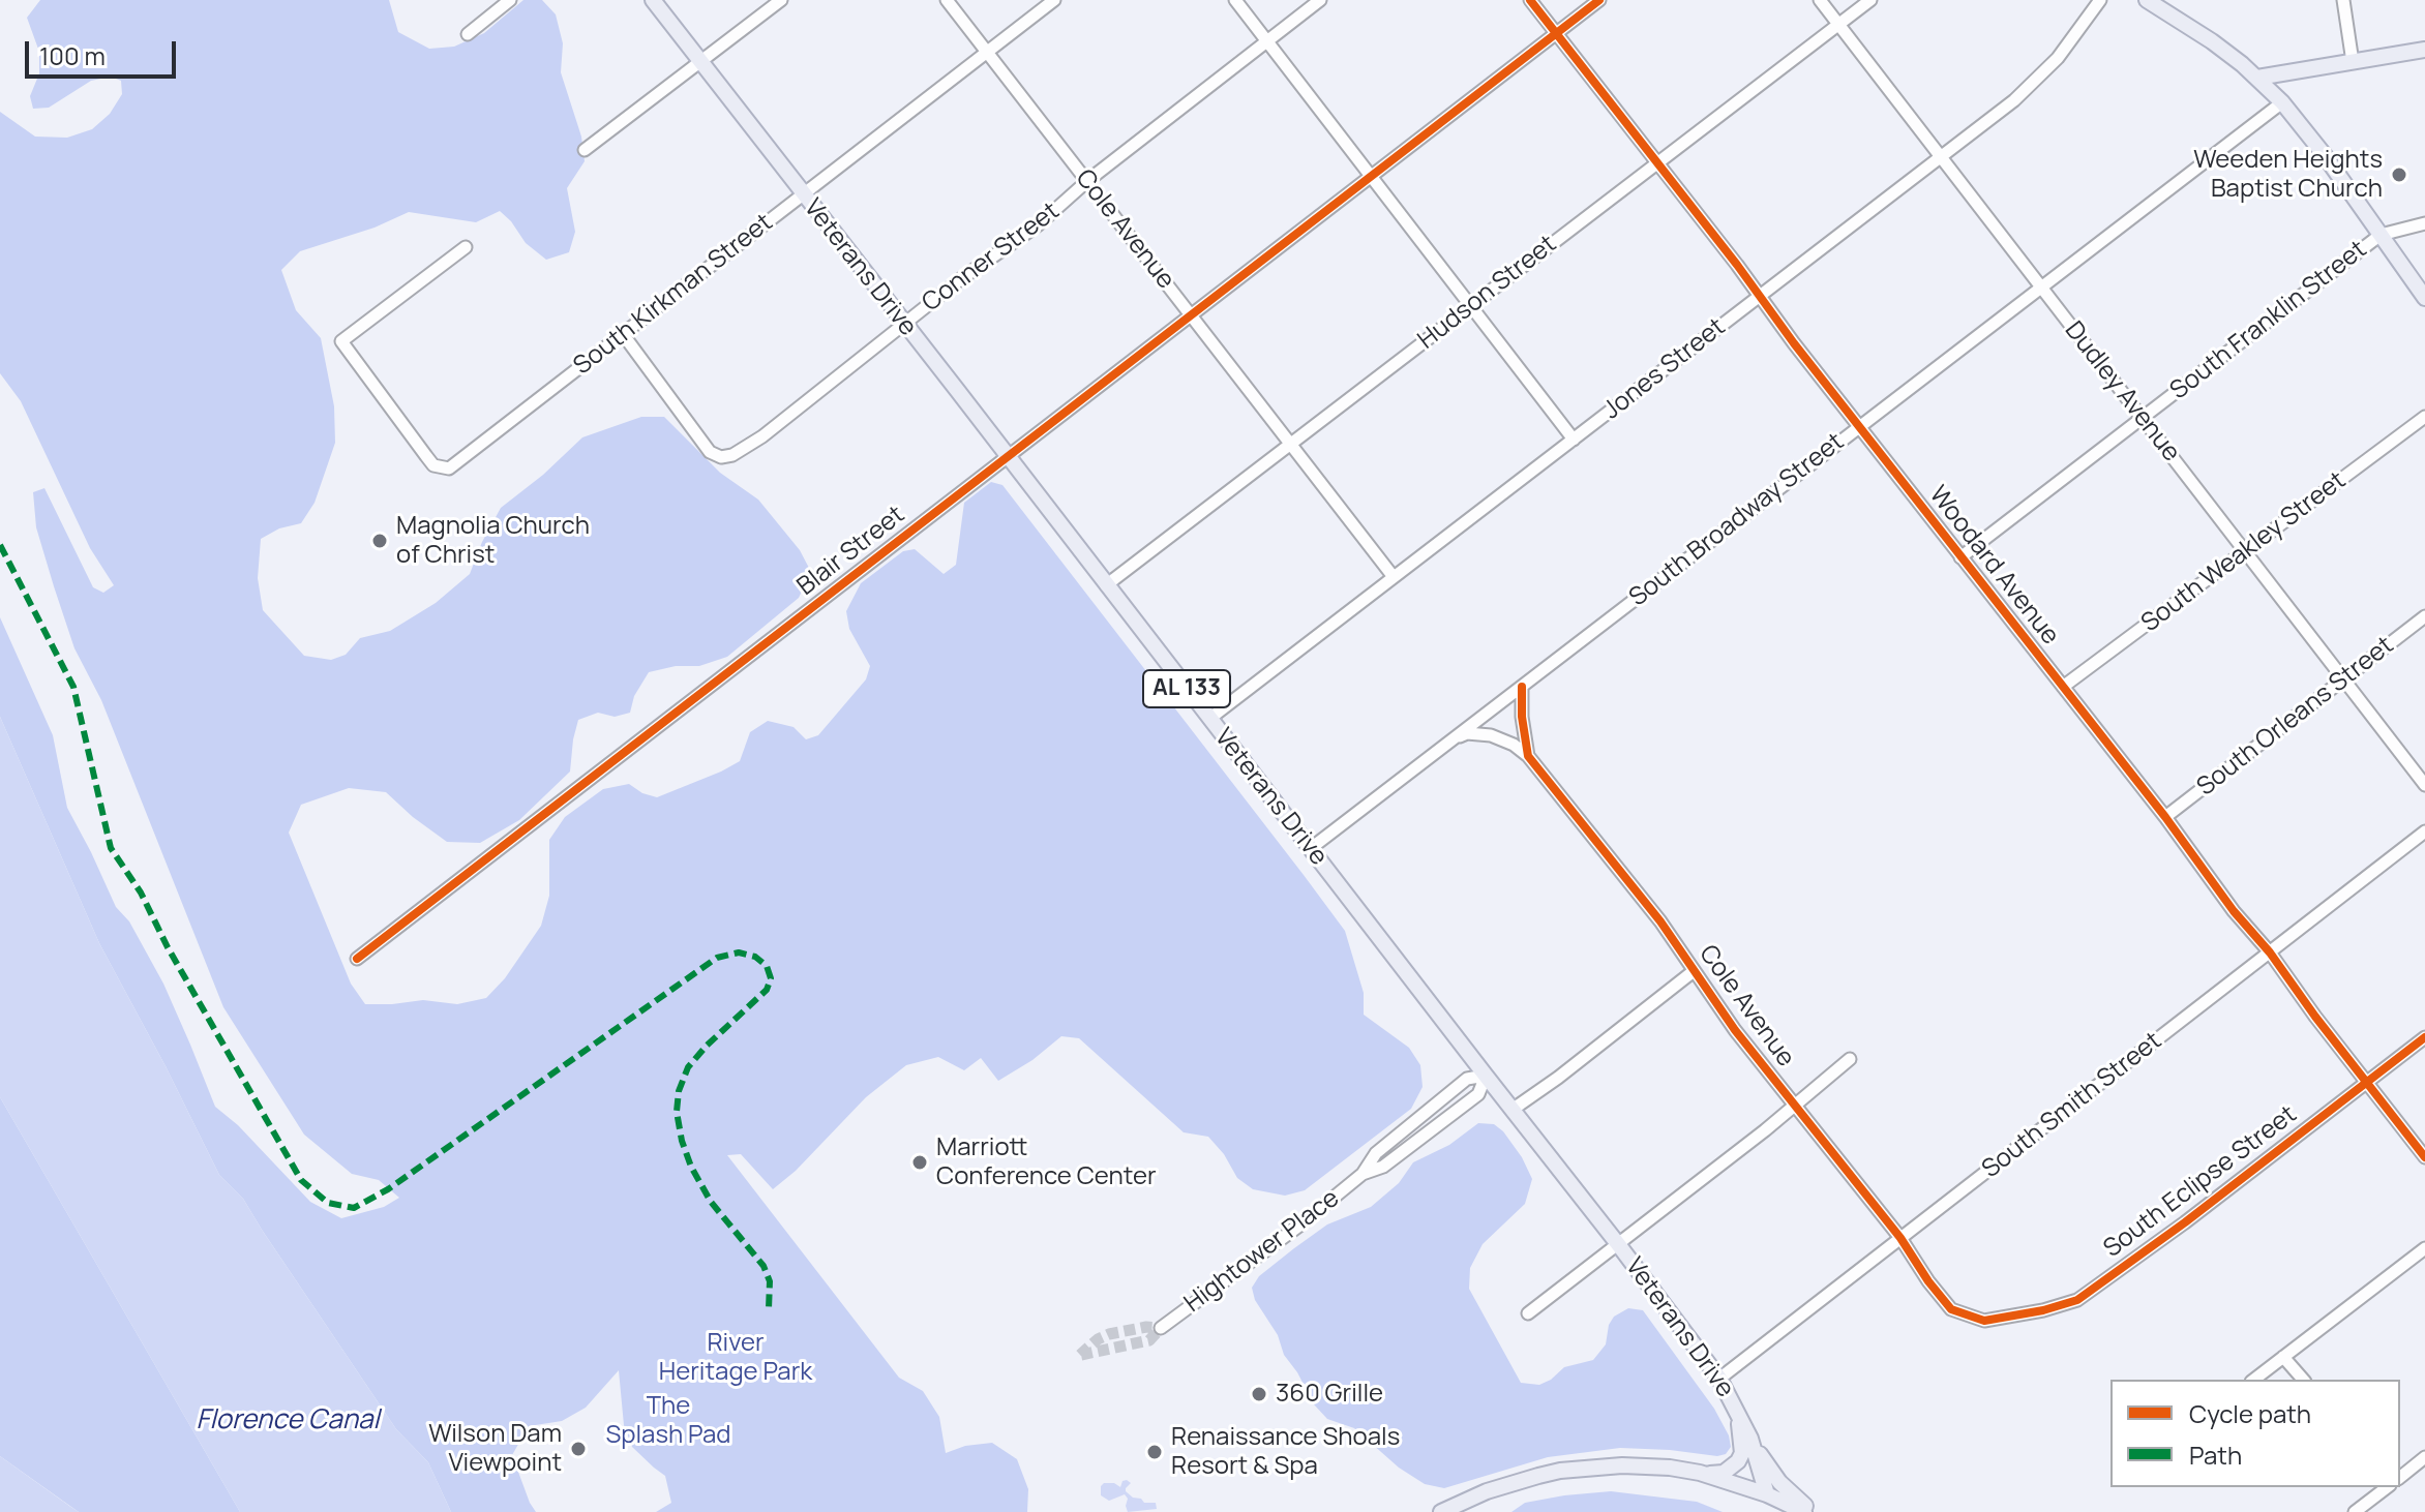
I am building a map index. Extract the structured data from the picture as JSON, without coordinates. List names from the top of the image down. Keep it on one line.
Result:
{"streets":{"main road":["Veterans Drive","AL 133"],"street":["Cole Avenue","Conner Street","Hudson Street","South Kirkman Street","South Franklin Street","Jones Street","Dudley Avenue","South Broadway Street","Blair Street","South Weakley Street","Woodard Avenue","South Orleans Street","South Smith Street","South Eclipse Street","Hightower Place"]},"crossings":[["Cole Avenue","Conner Street"],["Cole Avenue","Hudson Street"],["Cole Avenue","South Kirkman Street"],["Cole Avenue","Jones Street"],["Cole Avenue","South Broadway Street"],["Cole Avenue","Blair Street"],["Cole Avenue","South Smith Street"],["Cole Avenue","South Eclipse Street"],["Conner Street","Veterans Drive"],["Conner Street","South Kirkman Street"],["Veterans Drive","Hudson Street"],["Veterans Drive","South Kirkman Street"],["Veterans Drive","Jones Street"],["Veterans Drive","South Broadway Street"],["Veterans Drive","Blair Street"],["Veterans Drive","South Smith Street"],["Veterans Drive","Hightower Place"],["Hudson Street","Dudley Avenue"],["Hudson Street","Woodard Avenue"],["South Franklin Street","Dudley Avenue"],["South Franklin Street","Woodard Avenue"],["Jones Street","Dudley Avenue"],["Jones Street","Woodard Avenue"],["Dudley Avenue","South Broadway Street"],["Dudley Avenue","South Weakley Street"],["Dudley Avenue","South Orleans Street"],["South Broadway Street","Woodard Avenue"],["Blair Street","Woodard Avenue"],["South Weakley Street","Woodard Avenue"],["Woodard Avenue","South Orleans Street"],["Woodard Avenue","South Smith Street"],["Woodard Avenue","South Eclipse Street"]],"water":["Florence Canal"],"parks":["River Heritage Park","The Splash Pad"],"places":["Weeden Heights Baptist Church","Magnolia Church of Christ","Marriott Conference Center","360 Grille","Wilson Dam Viewpoint","Renaissance Shoals Resort & Spa"],"legend":["Cycle path","Path"],"scale_bar":"100 m"}
